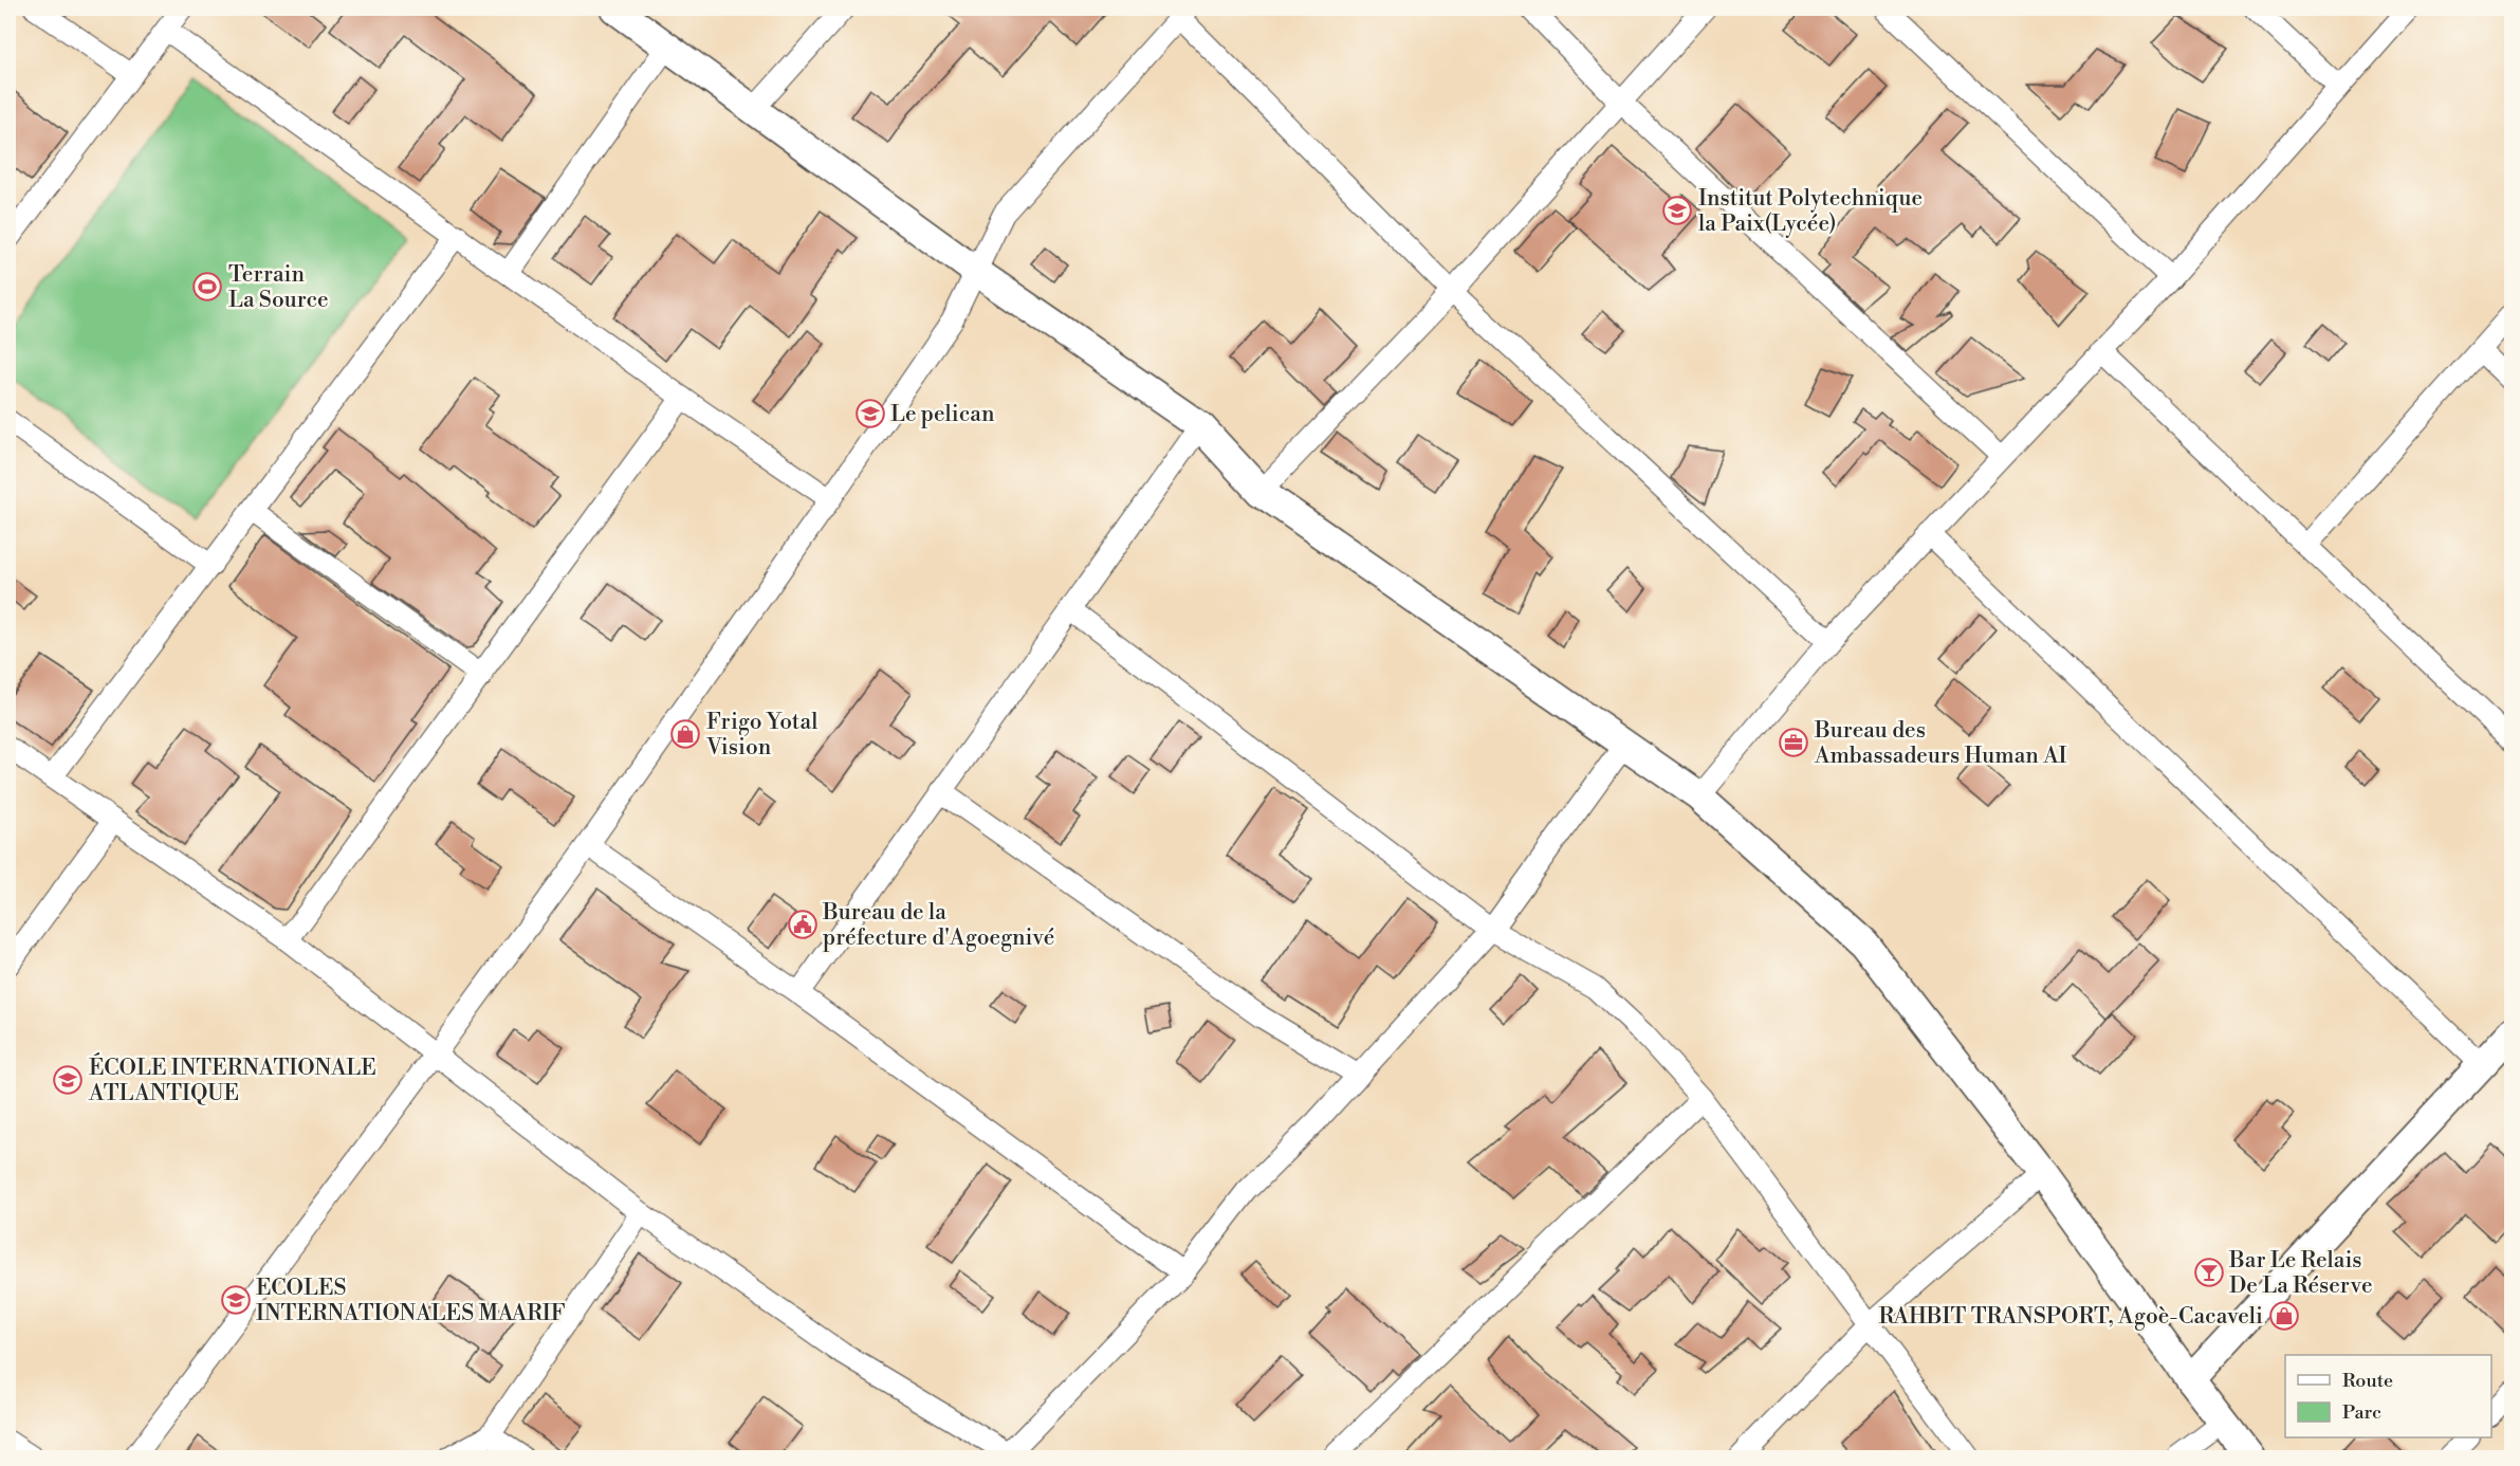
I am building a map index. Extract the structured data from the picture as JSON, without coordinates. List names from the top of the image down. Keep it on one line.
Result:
{"places":{"school or university":["Institut Polytechnique la Paix(Lycée)","Le pelican","ÉCOLE INTERNATIONALE ATLANTIQUE","ECOLES INTERNATIONALES MAARIF"],"sports":["Terrain La Source"],"shop":["Frigo Yotal Vision","RAHBIT TRANSPORT, Agoè-Cacaveli"],"office":["Bureau des Ambassadeurs Human AI"],"public building":["Bureau de la préfecture d'Agoegnivé"],"bar":["Bar Le Relais De La Réserve"]},"legend":["Route","Parc"]}
